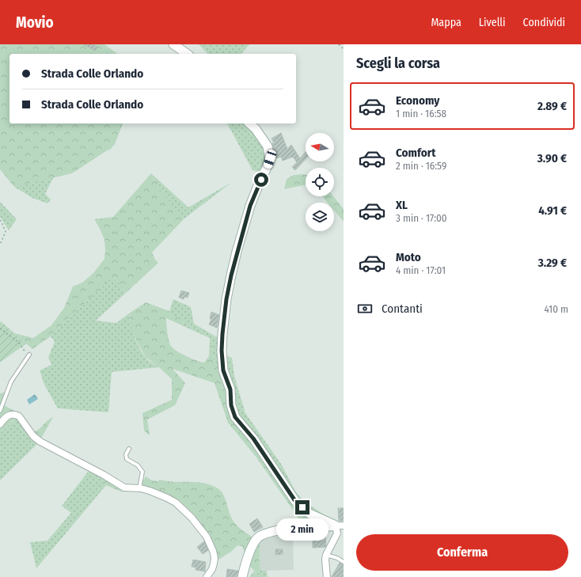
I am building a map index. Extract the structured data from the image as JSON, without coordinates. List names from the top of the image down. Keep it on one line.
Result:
{"north":"left","page":{"header":"Movio","nav":["Mappa","Livelli","Condividi"],"heading":"Scegli la corsa","banner":["Strada Colle Orlando","Strada Colle Orlando"],"list":[{"name":"Economy","note":"1 min · 16:58","value":"2.89 €"},{"name":"Comfort","note":"2 min · 16:59","value":"3.90 €"},{"name":"XL","note":"3 min · 17:00","value":"4.91 €"},{"name":"Moto","note":"4 min · 17:01","value":"3.29 €"}],"pay":["Contanti","410 m"],"bubble":"2 min","buttons":"Conferma"}}
